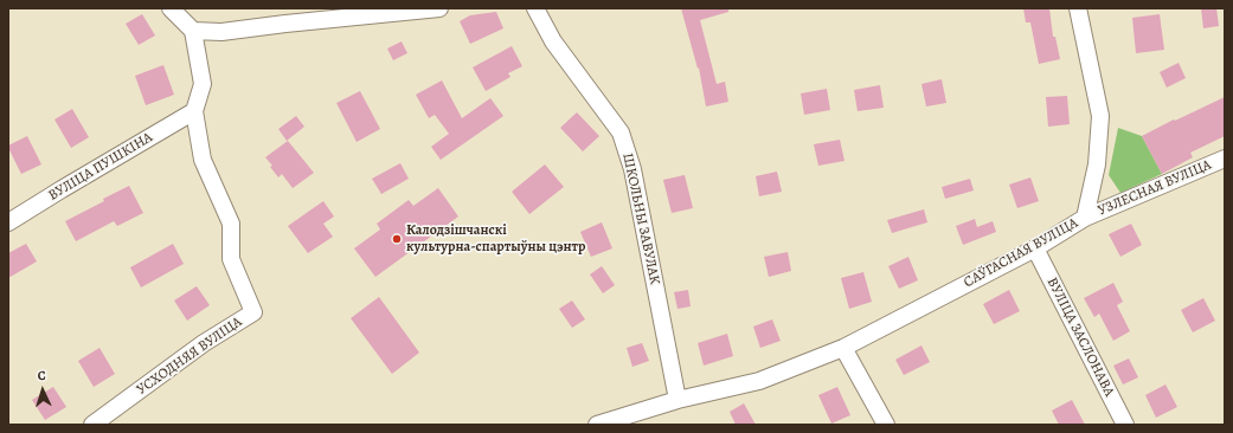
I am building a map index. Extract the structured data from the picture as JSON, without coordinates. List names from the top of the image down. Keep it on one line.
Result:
{"streets":{"street":["ВУЛІЦА ПУШКІНА","УЗЛЕСНАЯ ВУЛІЦА","ШКОЛЬНЫ ЗАВУЛАК","САЎГАСНАЯ ВУЛІЦА","ВУЛІЦА ЗАСЛОНАВА","УСХОДНЯЯ ВУЛІЦА"]},"crossings":[["ВУЛІЦА ПУШКІНА","УСХОДНЯЯ ВУЛІЦА"],["УЗЛЕСНАЯ ВУЛІЦА","САЎГАСНАЯ ВУЛІЦА"],["ШКОЛЬНЫ ЗАВУЛАК","САЎГАСНАЯ ВУЛІЦА"],["САЎГАСНАЯ ВУЛІЦА","ВУЛІЦА ЗАСЛОНАВА"]],"places":["Калодзішчанскі культурна-спартыўны цэнтр"],"north":"top"}
